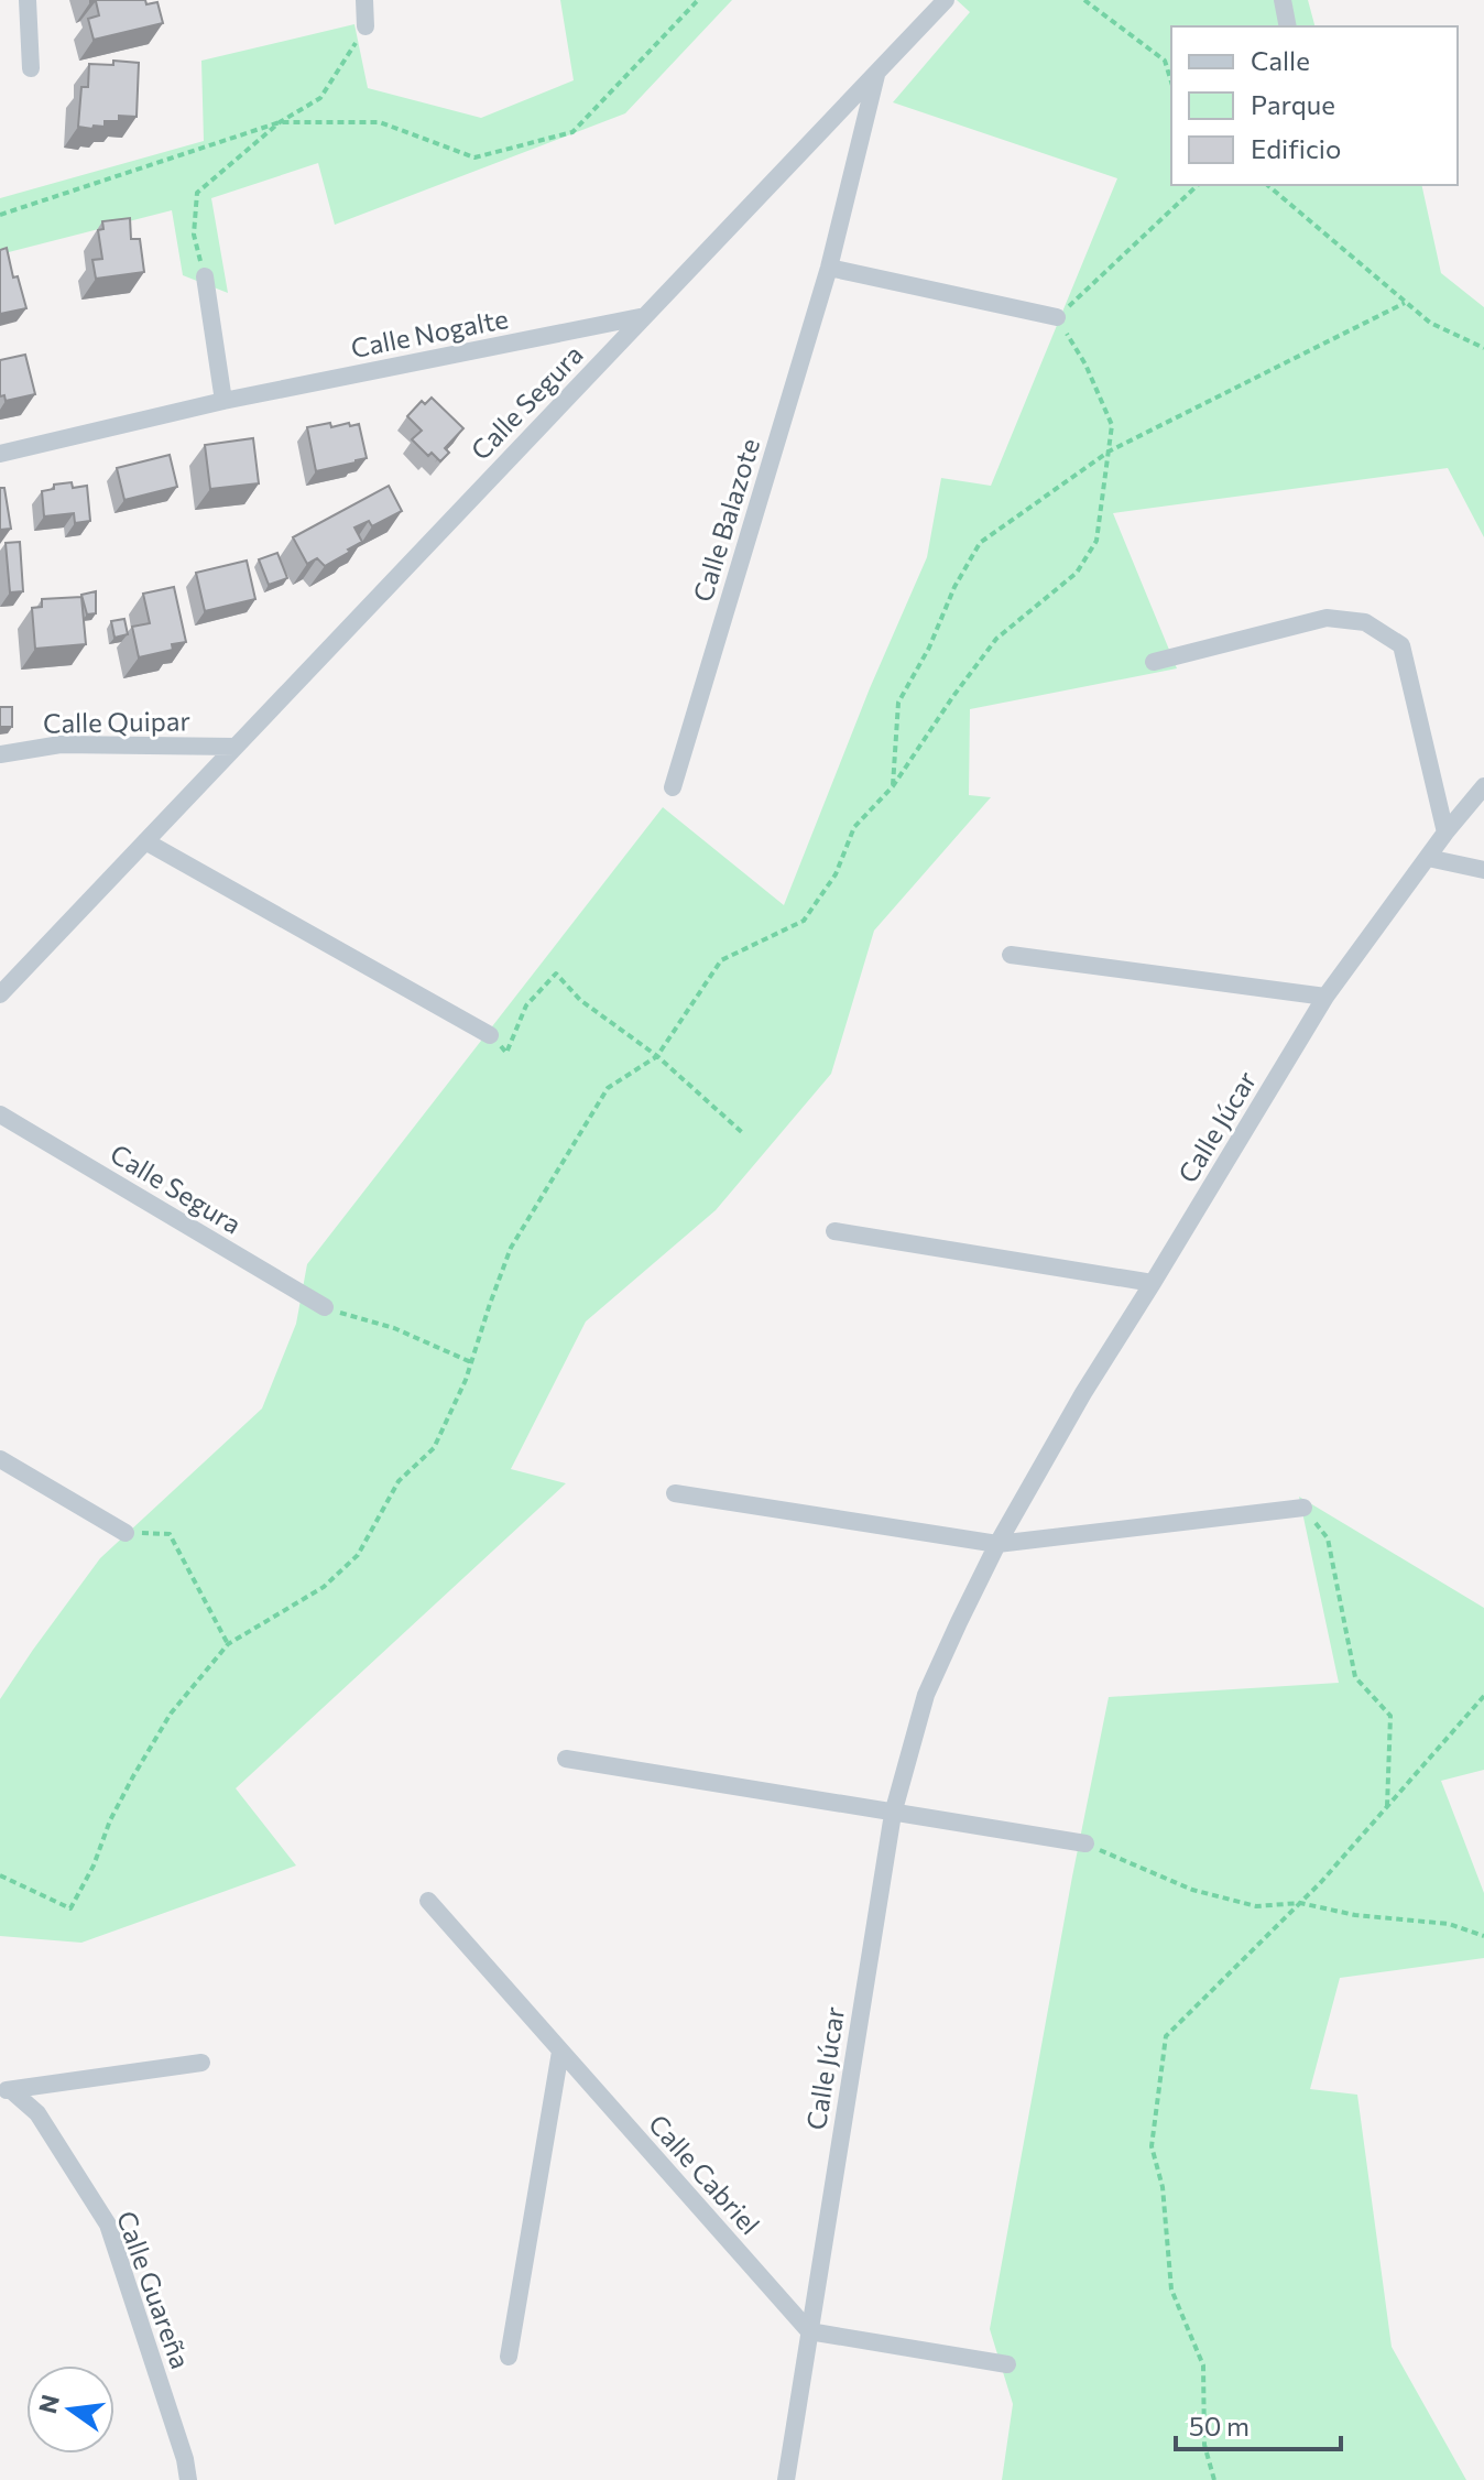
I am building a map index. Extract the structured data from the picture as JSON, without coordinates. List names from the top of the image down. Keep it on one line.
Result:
{"streets":{"street":["Calle Nogalte","Calle Segura","Calle Balazote","Calle Quipar","Calle Júcar","Calle Cabriel","Calle Guareña"]},"crossings":[["Calle Nogalte","Calle Segura"],["Calle Segura","Calle Balazote"],["Calle Segura","Calle Quipar"],["Calle Júcar","Calle Cabriel"]],"legend":["Calle","Parque","Edificio"],"scale_bar":"50 m","north":"left"}
